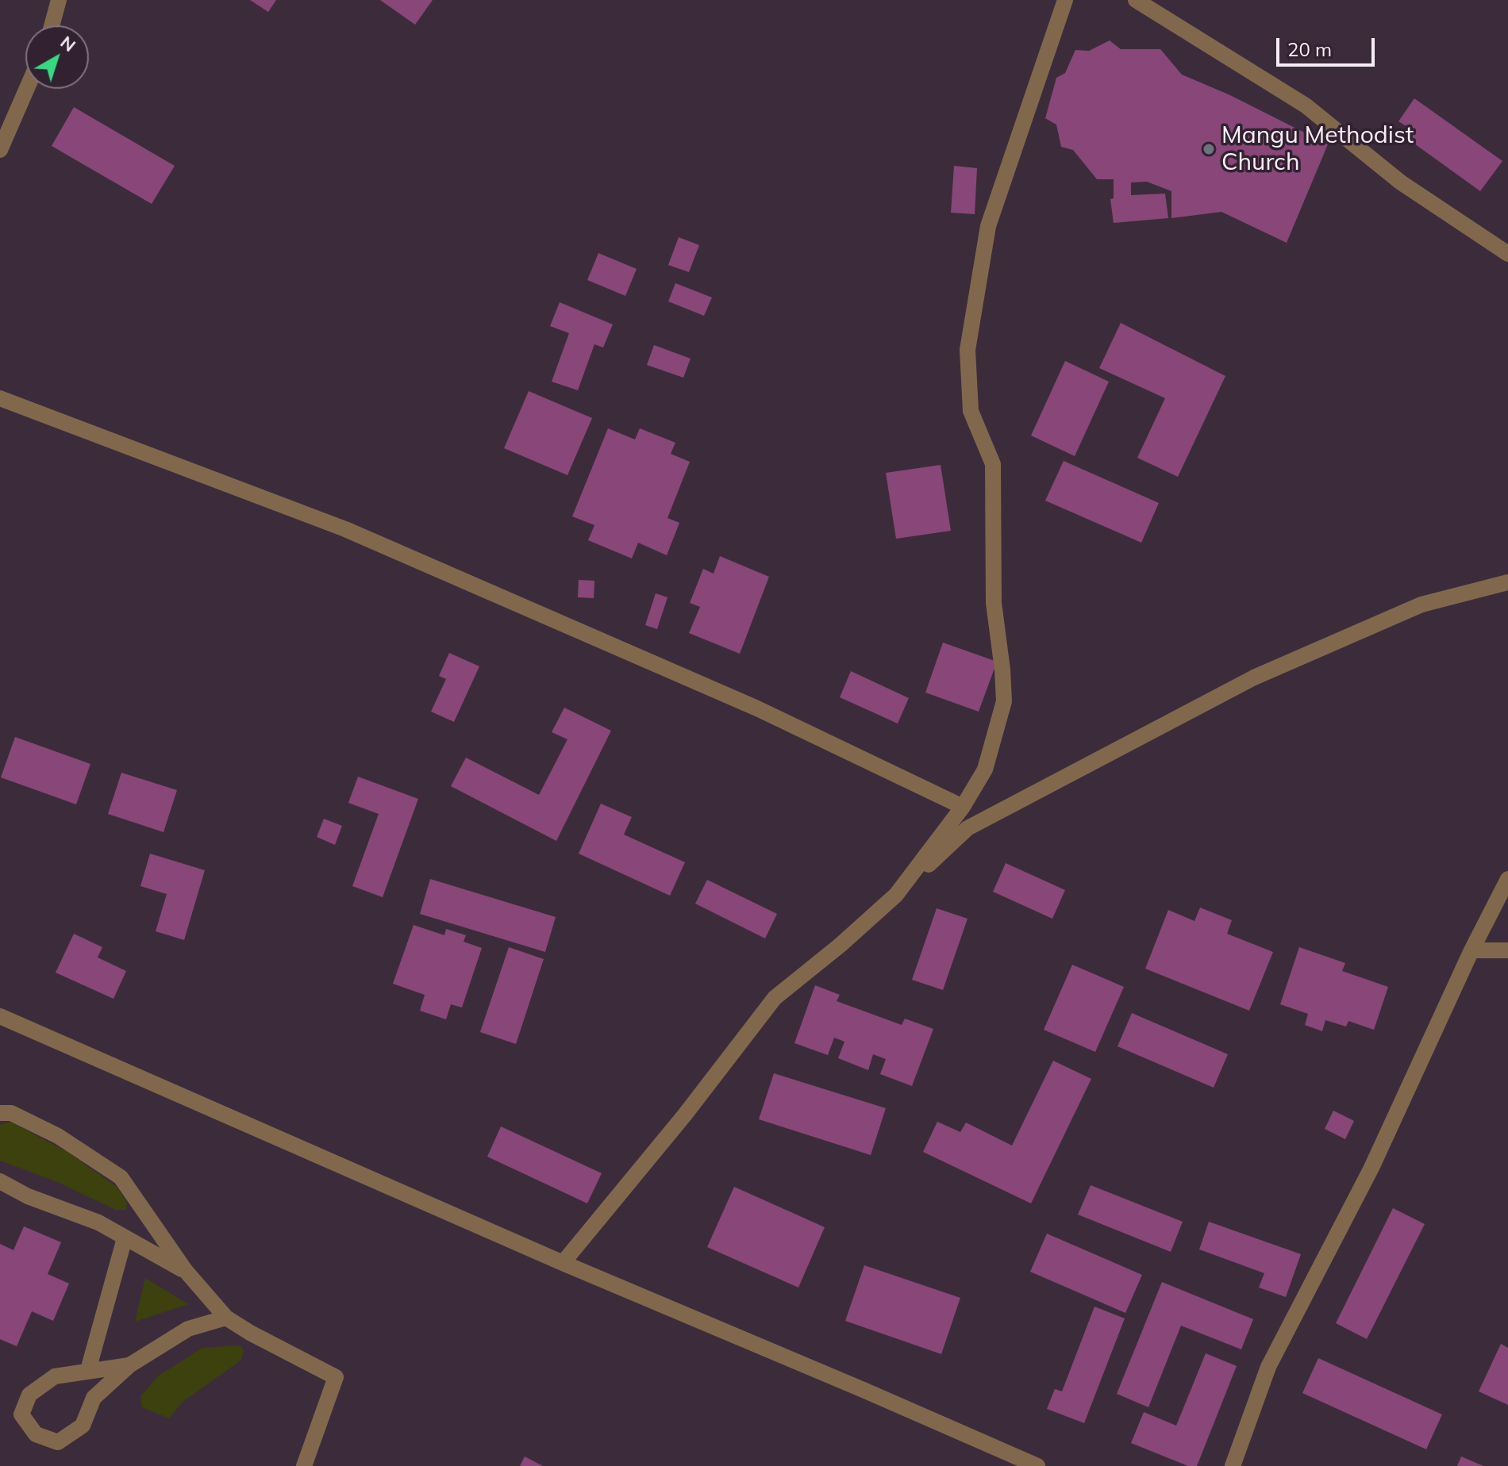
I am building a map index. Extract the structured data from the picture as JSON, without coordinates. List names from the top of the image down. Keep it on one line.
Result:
{"places":["Mangu Methodist Church"],"scale_bar":"20 m","north":"top right"}
